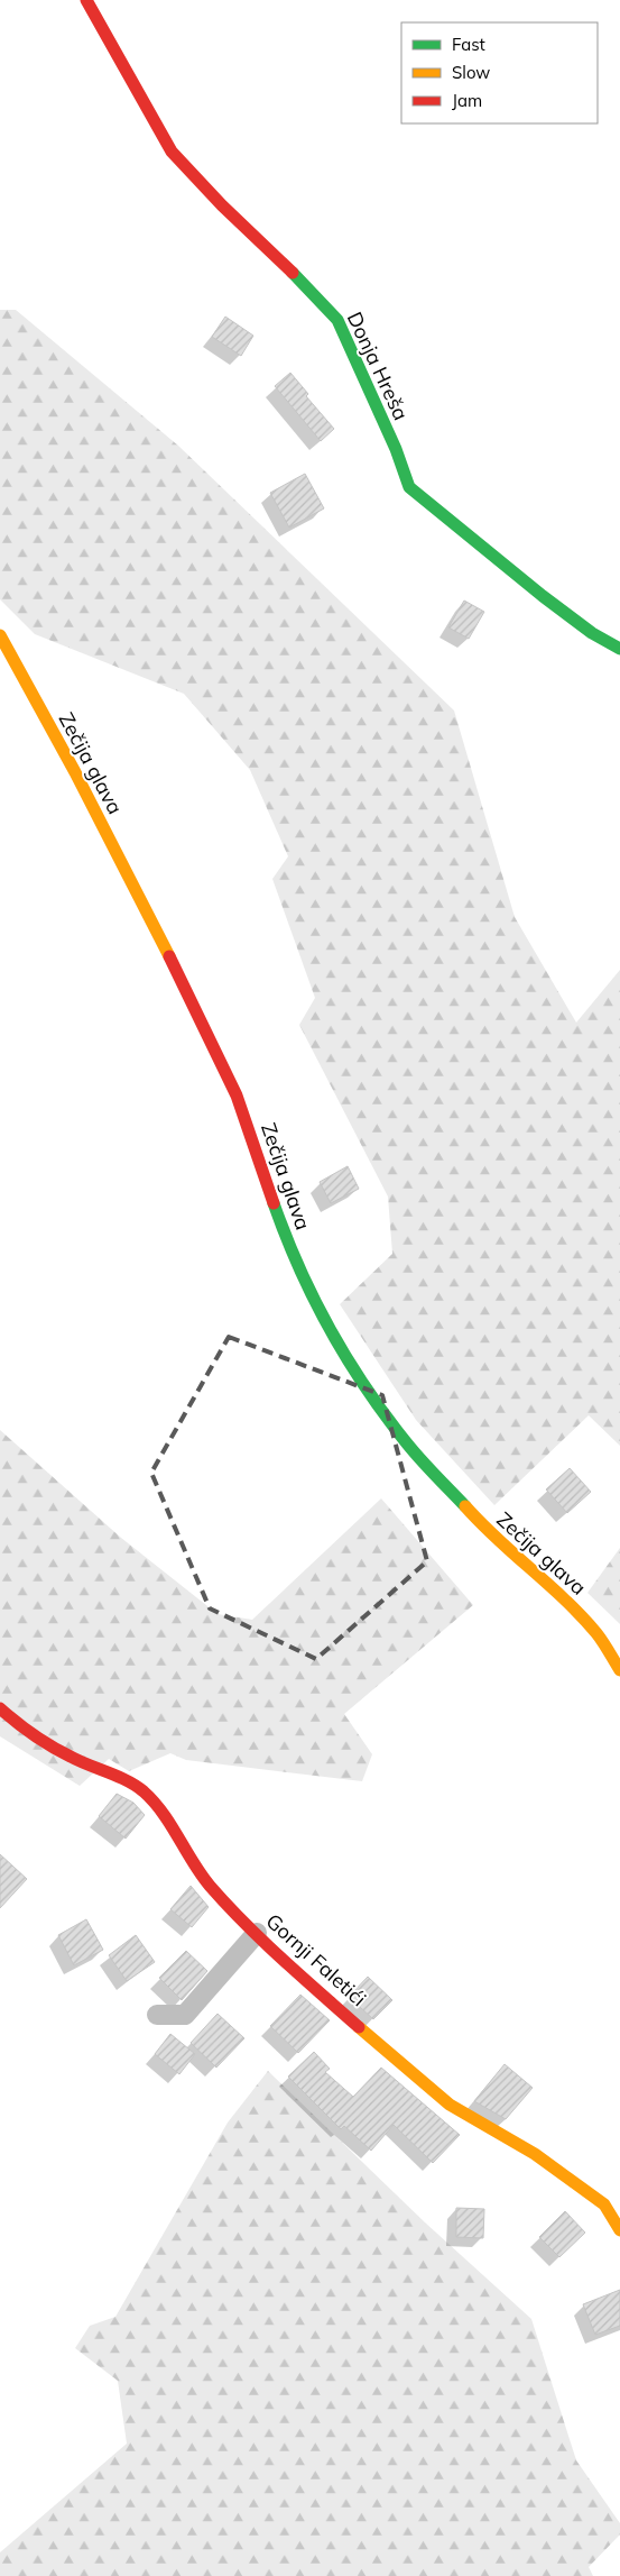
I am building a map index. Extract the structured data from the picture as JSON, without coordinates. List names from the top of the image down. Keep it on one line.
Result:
{"streets":{"street":["Donja Hreša","Zečija glava","Gornji Faletići"]},"legend":["Fast","Slow","Jam"]}
